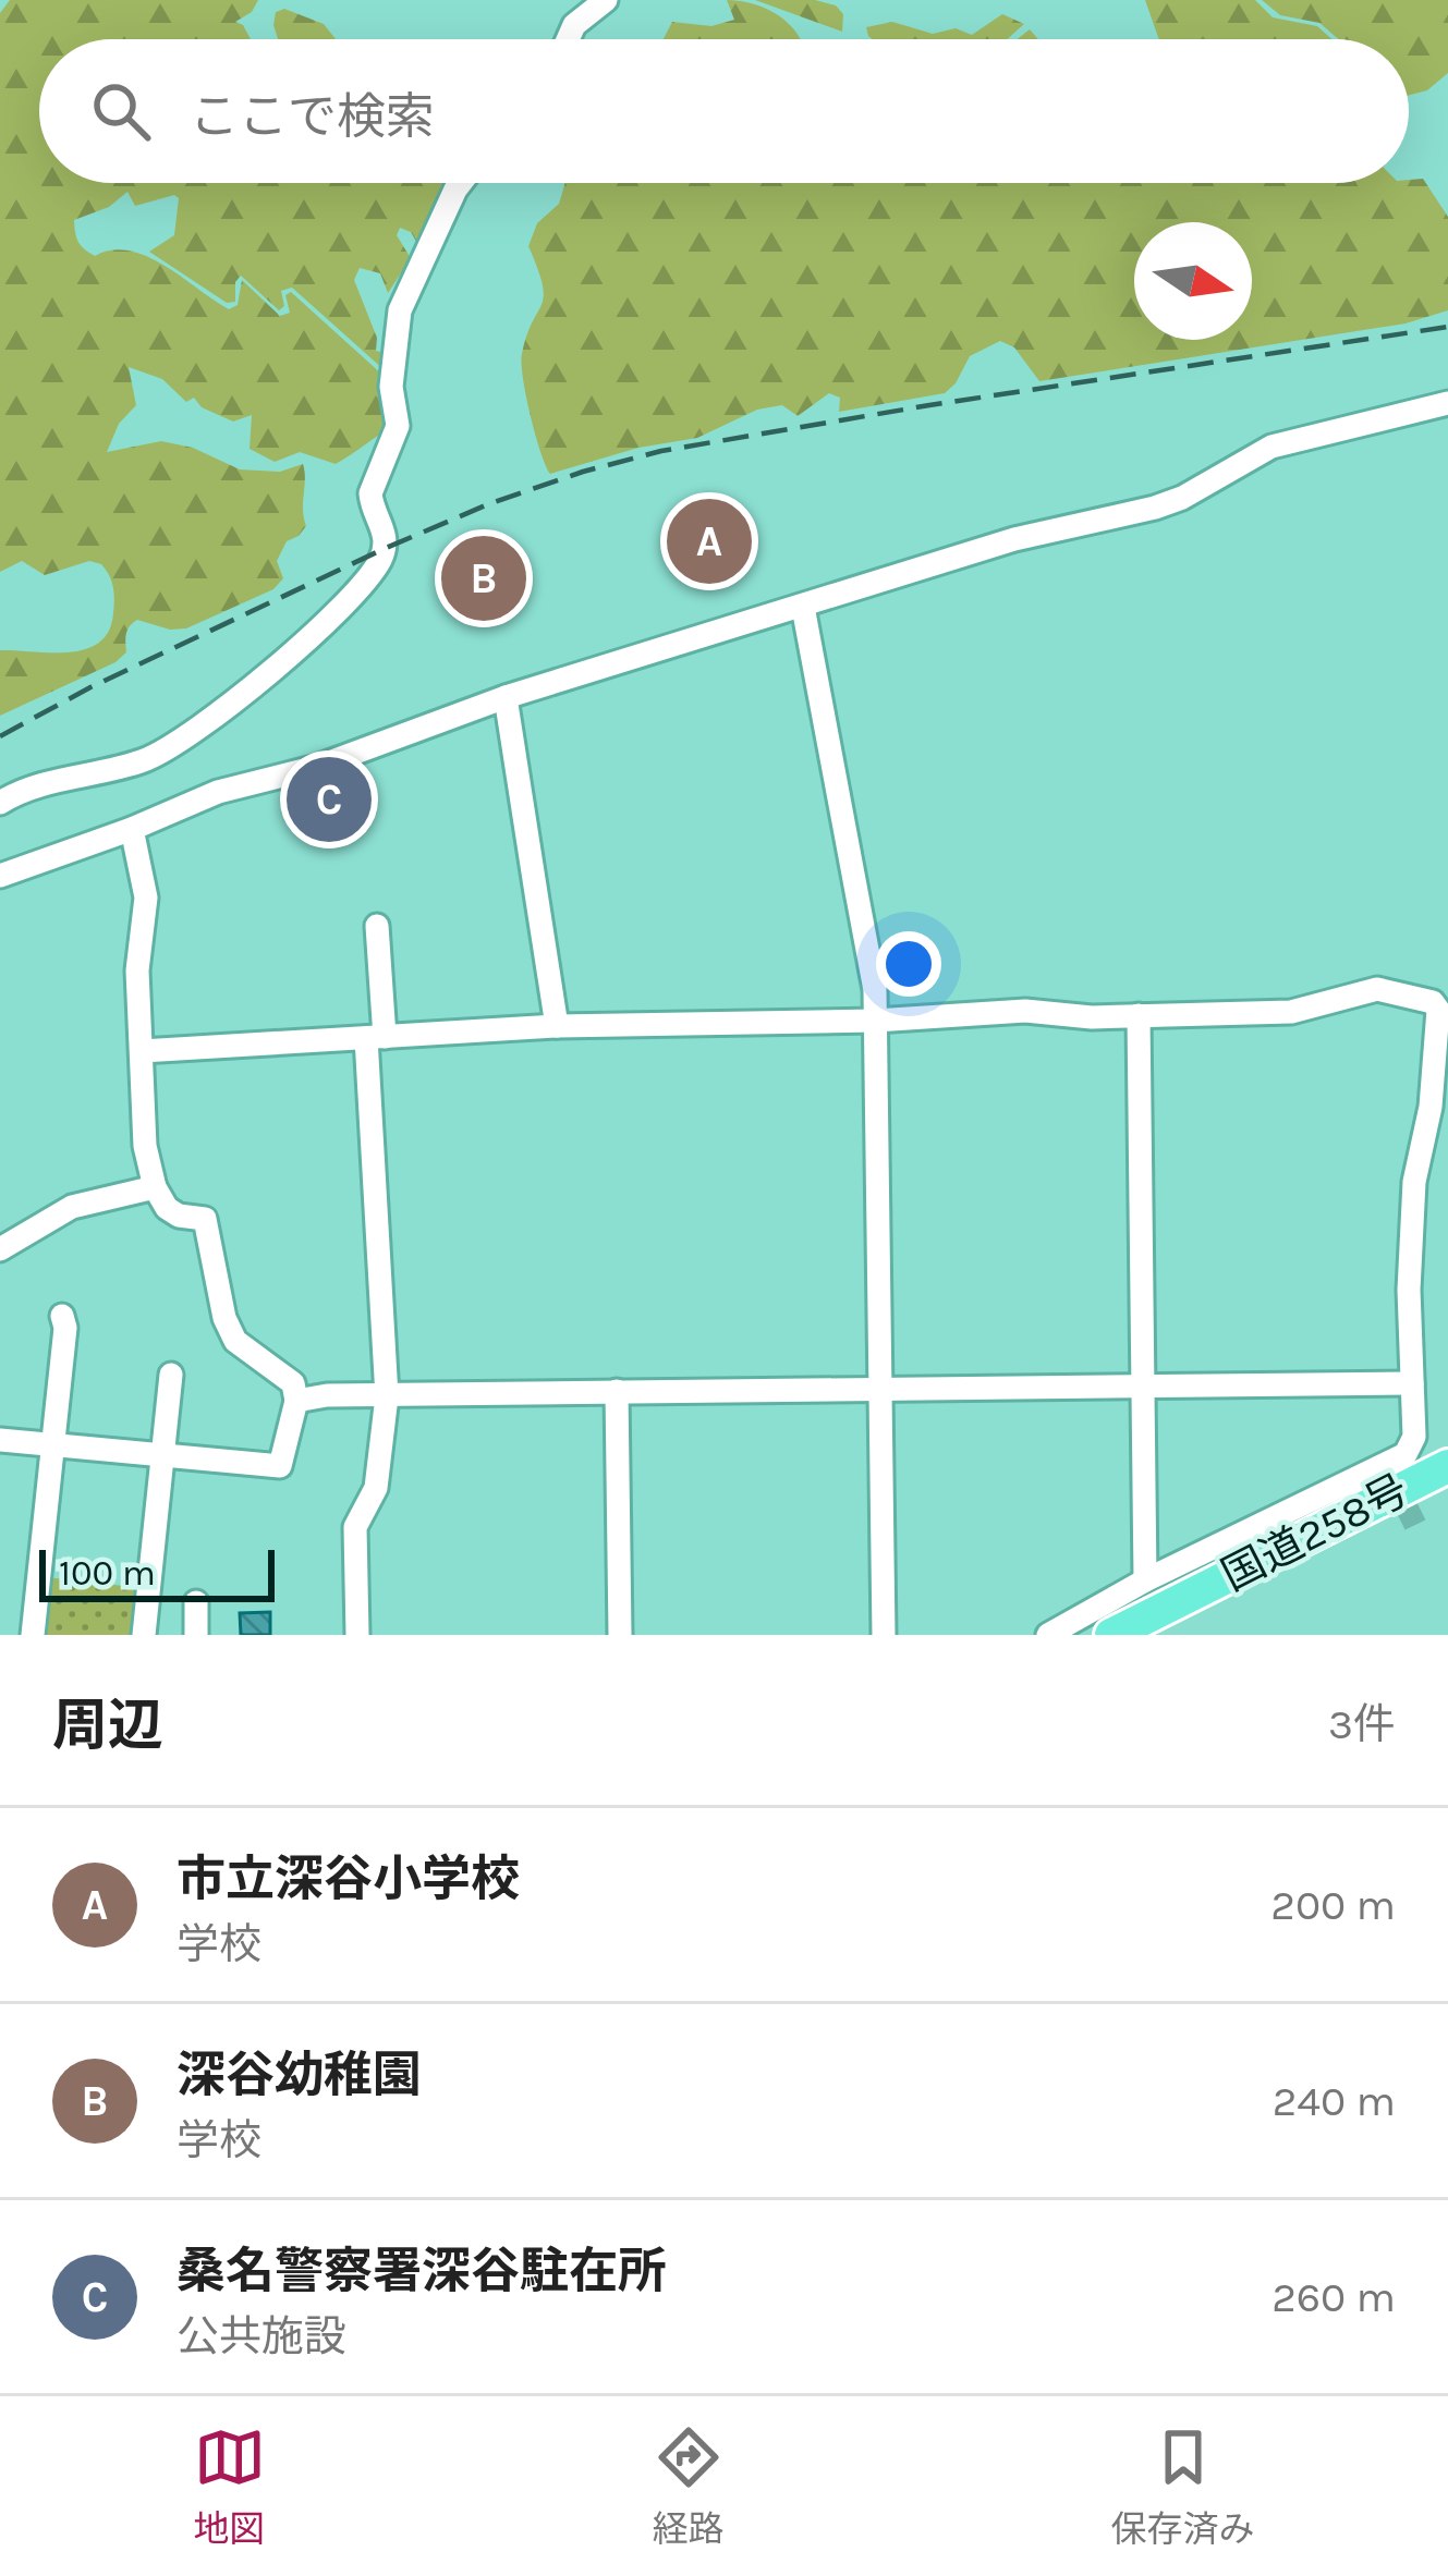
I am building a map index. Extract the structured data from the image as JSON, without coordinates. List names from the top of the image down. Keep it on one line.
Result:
{"streets":{"highway":["国道258号"]},"scale_bar":"100 m","north":"right","page":{"search":"ここで検索","pins":["A","B","C"],"scale":"100 m","heading":["周辺","3件"],"list":[{"mark":"A","name":"市立深谷小学校","note":"学校","value":"200 m"},{"mark":"B","name":"深谷幼稚園","note":"学校","value":"240 m"},{"mark":"C","name":"桑名警察署深谷駐在所","note":"公共施設","value":"260 m"}],"nav":["地図","経路","保存済み"]}}
